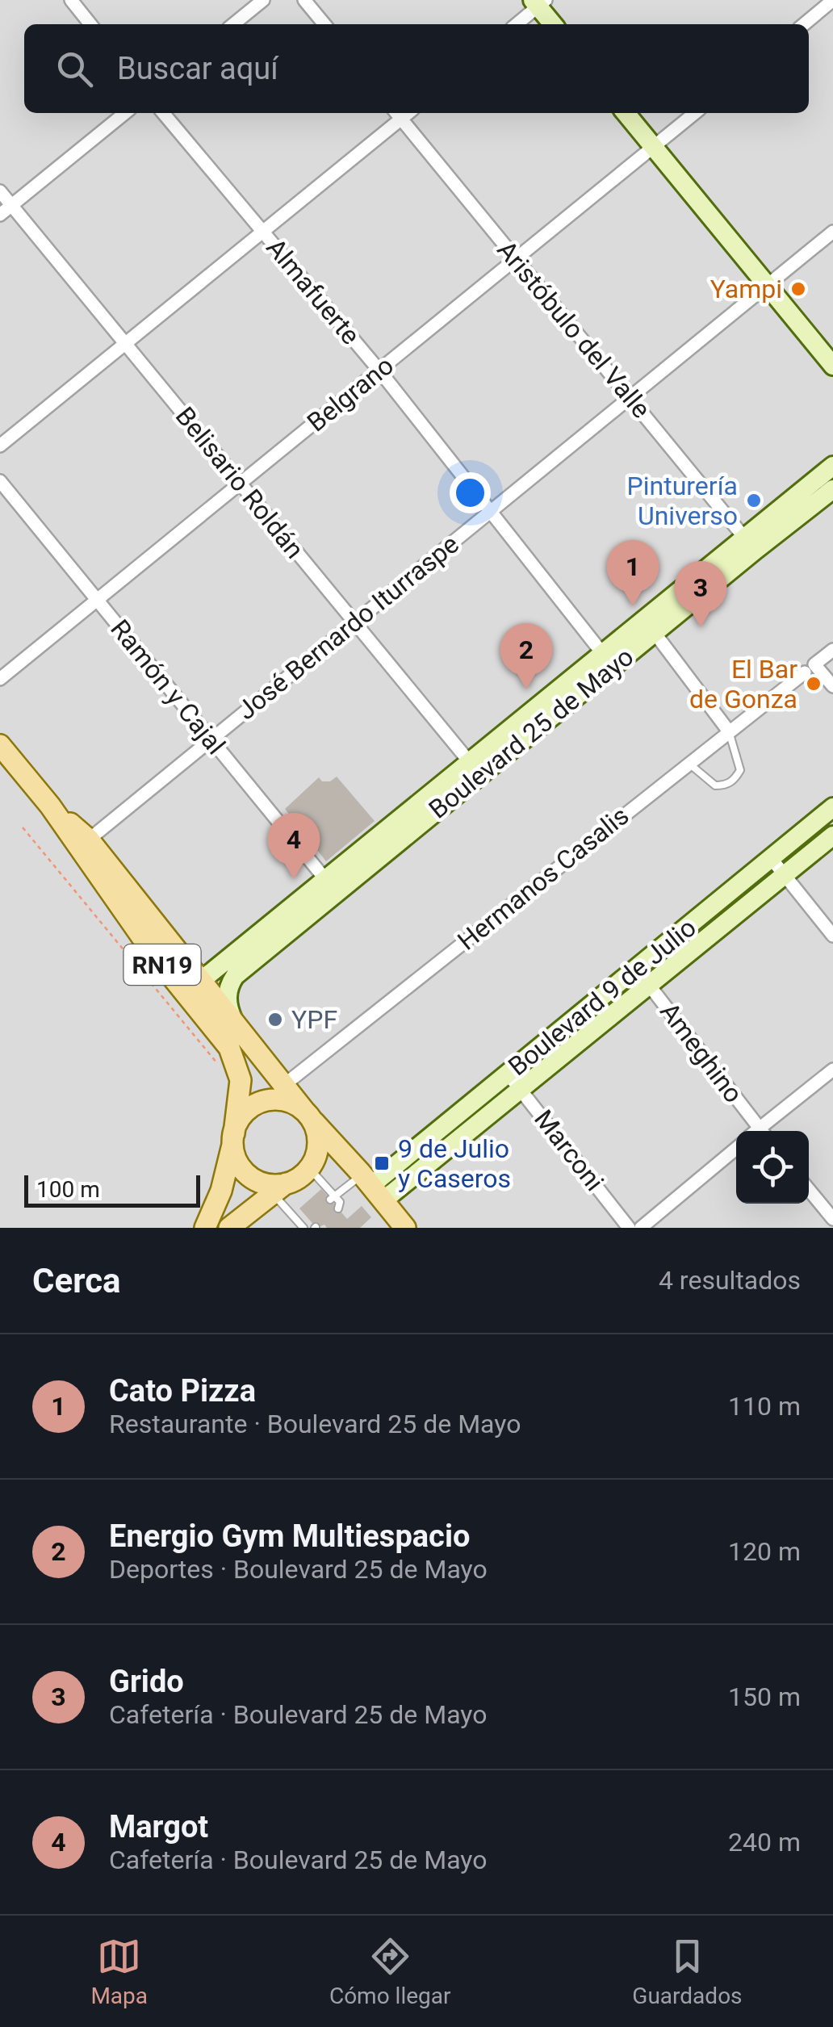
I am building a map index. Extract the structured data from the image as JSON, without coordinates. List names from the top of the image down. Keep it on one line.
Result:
{"streets":{"main road":["Boulevard 25 de Mayo","RN19","Boulevard 9 de Julio"],"street":["Almafuerte","Aristóbulo del Valle","Belgrano","Belisario Roldán","José Bernardo Iturraspe","Ramón y Cajal","Hermanos Casalis","Ameghino","Marconi"]},"crossings":[["Almafuerte","Belgrano"],["Almafuerte","José Bernardo Iturraspe"],["Almafuerte","Boulevard 25 de Mayo"],["Aristóbulo del Valle","Belgrano"],["Aristóbulo del Valle","José Bernardo Iturraspe"],["Aristóbulo del Valle","Boulevard 25 de Mayo"],["Belgrano","Belisario Roldán"],["Belgrano","Ramón y Cajal"],["Belisario Roldán","José Bernardo Iturraspe"],["Belisario Roldán","Boulevard 25 de Mayo"],["José Bernardo Iturraspe","Ramón y Cajal"],["José Bernardo Iturraspe","RN19"],["Ramón y Cajal","Boulevard 25 de Mayo"],["Boulevard 25 de Mayo","RN19"],["Hermanos Casalis","RN19"],["Boulevard 9 de Julio","Ameghino"],["Boulevard 9 de Julio","Marconi"]],"places":{"other":["Yampi","Pinturería Universo","El Bar de Gonza","YPF"],"transit":["9 de Julio y Caseros"]},"scale_bar":"100 m","page":{"search":"Buscar aquí","pins":["1","3","2","4"],"scale":"100 m","heading":["Cerca","4 resultados"],"list":[{"mark":"1","name":"Cato Pizza","note":"Restaurante · Boulevard 25 de Mayo","value":"110 m"},{"mark":"2","name":"Energio Gym Multiespacio","note":"Deportes · Boulevard 25 de Mayo","value":"120 m"},{"mark":"3","name":"Grido","note":"Cafetería · Boulevard 25 de Mayo","value":"150 m"},{"mark":"4","name":"Margot","note":"Cafetería · Boulevard 25 de Mayo","value":"240 m"}],"nav":["Mapa","Cómo llegar","Guardados"]}}
